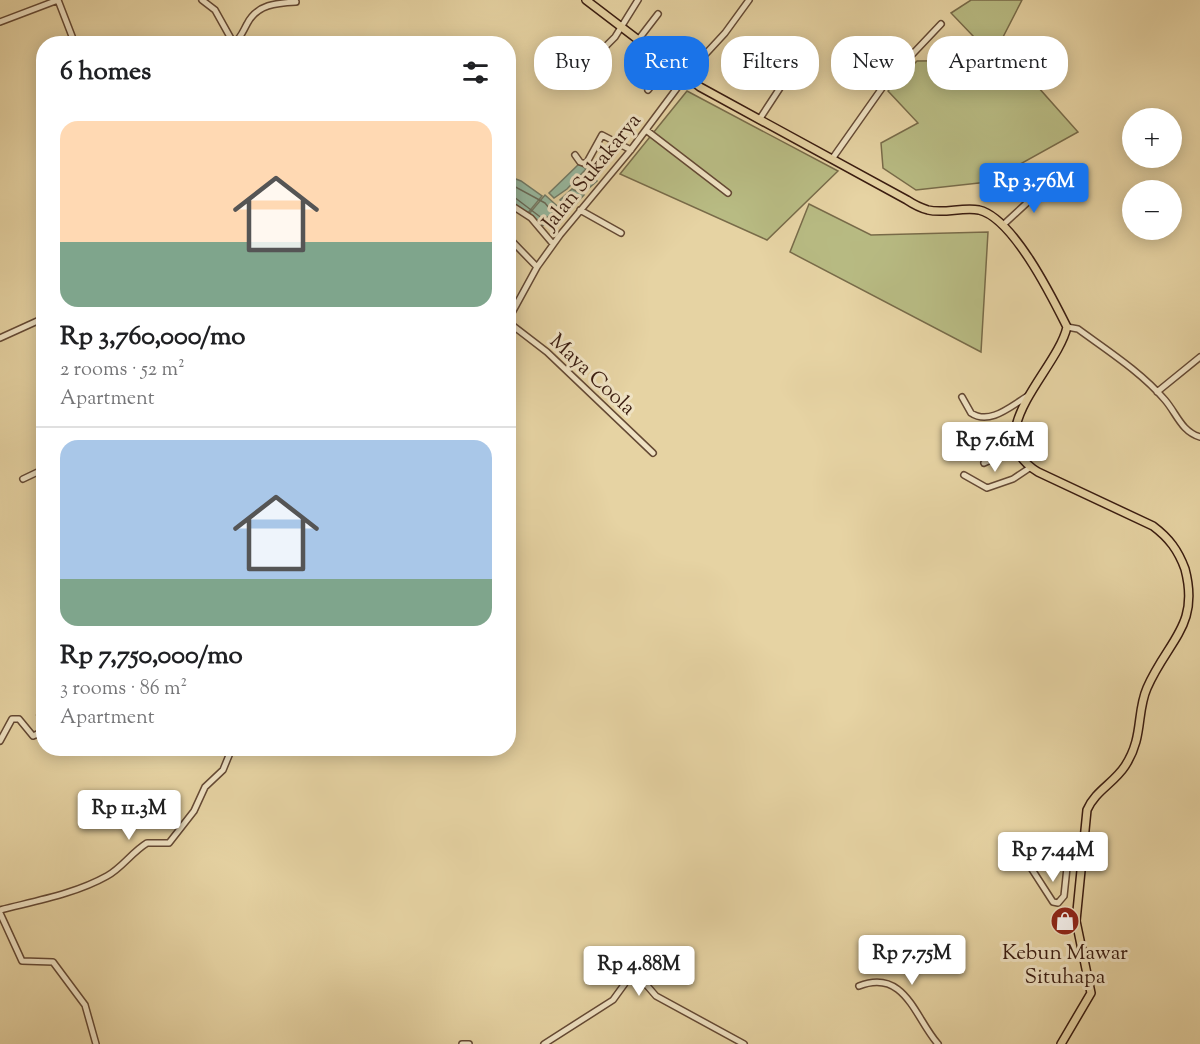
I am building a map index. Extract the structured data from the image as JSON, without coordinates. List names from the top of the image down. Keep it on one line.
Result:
{"streets":{"street":["Jalan Sukakarya","Maya Coola"]},"places":{"shop":["Kebun Mawar Situhapa"]},"page":{"chip":["Buy","Rent","Filters","New","Apartment"],"heading":"6 homes","map_buttons":["+","−"],"list":[{"name":"Rp 3,760,000/mo","note":"2 rooms · 52 m² · Apartment"},{"name":"Rp 7,750,000/mo","note":"3 rooms · 86 m² · Apartment"}],"price":["Rp 3.76M","Rp 7.61M","Rp 11.3M","Rp 7.44M","Rp 7.75M","Rp 4.88M"]}}
